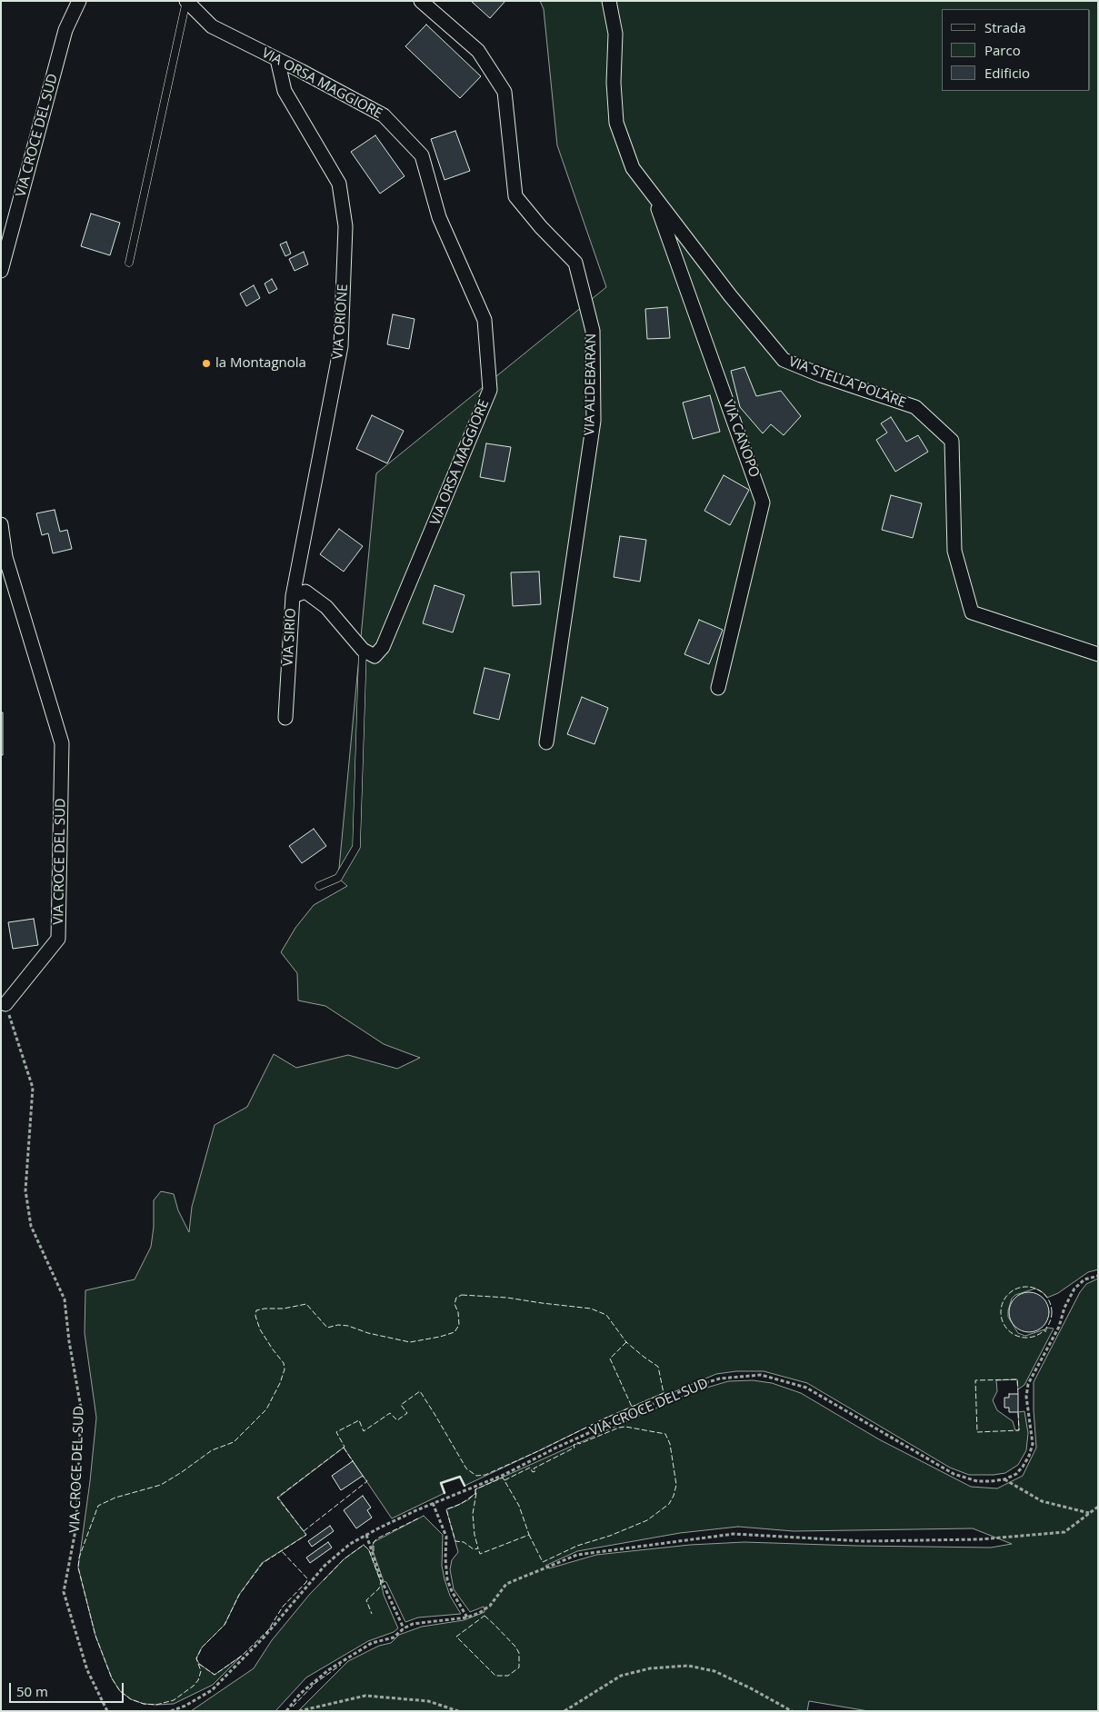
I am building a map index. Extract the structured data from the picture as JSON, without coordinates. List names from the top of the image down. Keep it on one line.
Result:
{"streets":{"street":["VIA ORSA MAGGIORE","VIA CROCE DEL SUD","VIA ORIONE","VIA STELLA POLARE","VIA ALDEBARAN","VIA CANOPO","VIA SIRIO"]},"crossings":[["VIA ORSA MAGGIORE","VIA ORIONE"],["VIA ORSA MAGGIORE","VIA SIRIO"],["VIA ORIONE","VIA SIRIO"],["VIA STELLA POLARE","VIA CANOPO"]],"places":["la Montagnola"],"legend":["Strada","Parco","Edificio"],"scale_bar":"50 m"}
